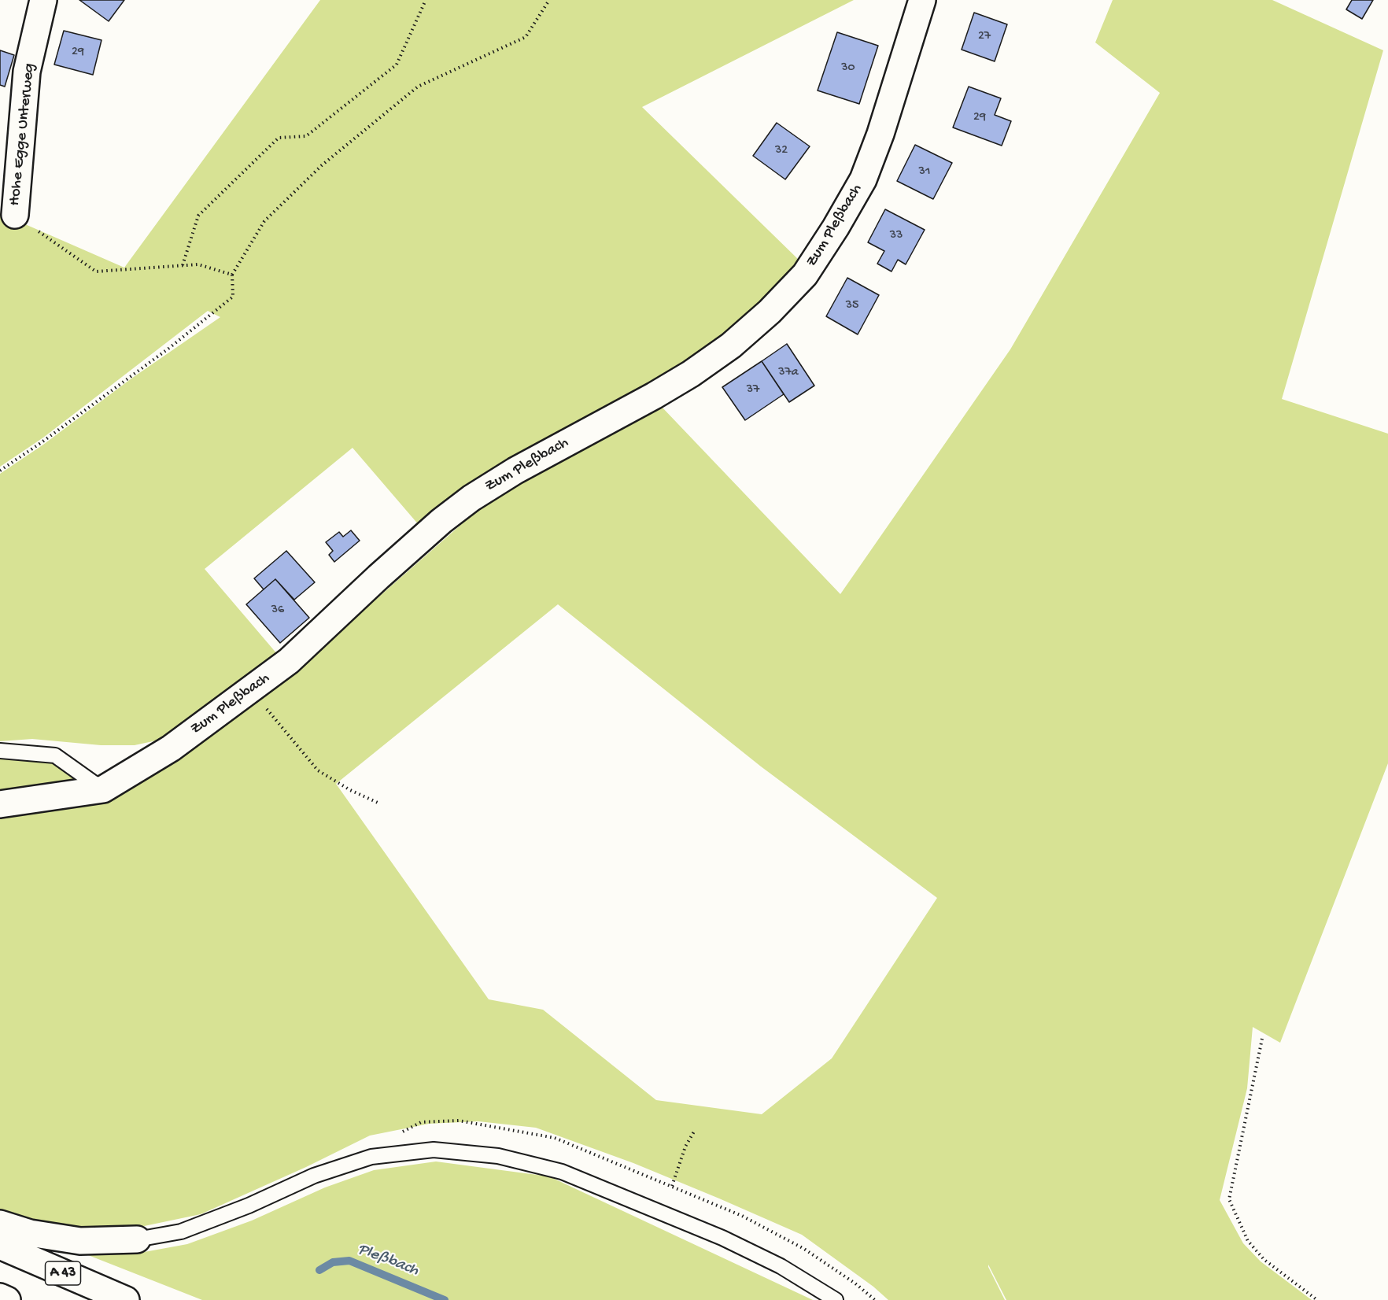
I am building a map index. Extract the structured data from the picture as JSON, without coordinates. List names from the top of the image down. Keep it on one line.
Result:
{"streets":{"main road":["Hohe Egge Unterweg","Zum Pleßbach","A 43"]},"water":["Pleßbach"],"house_numbers":["27","29","30","29","32","31","33","35","37a","37","36"]}
